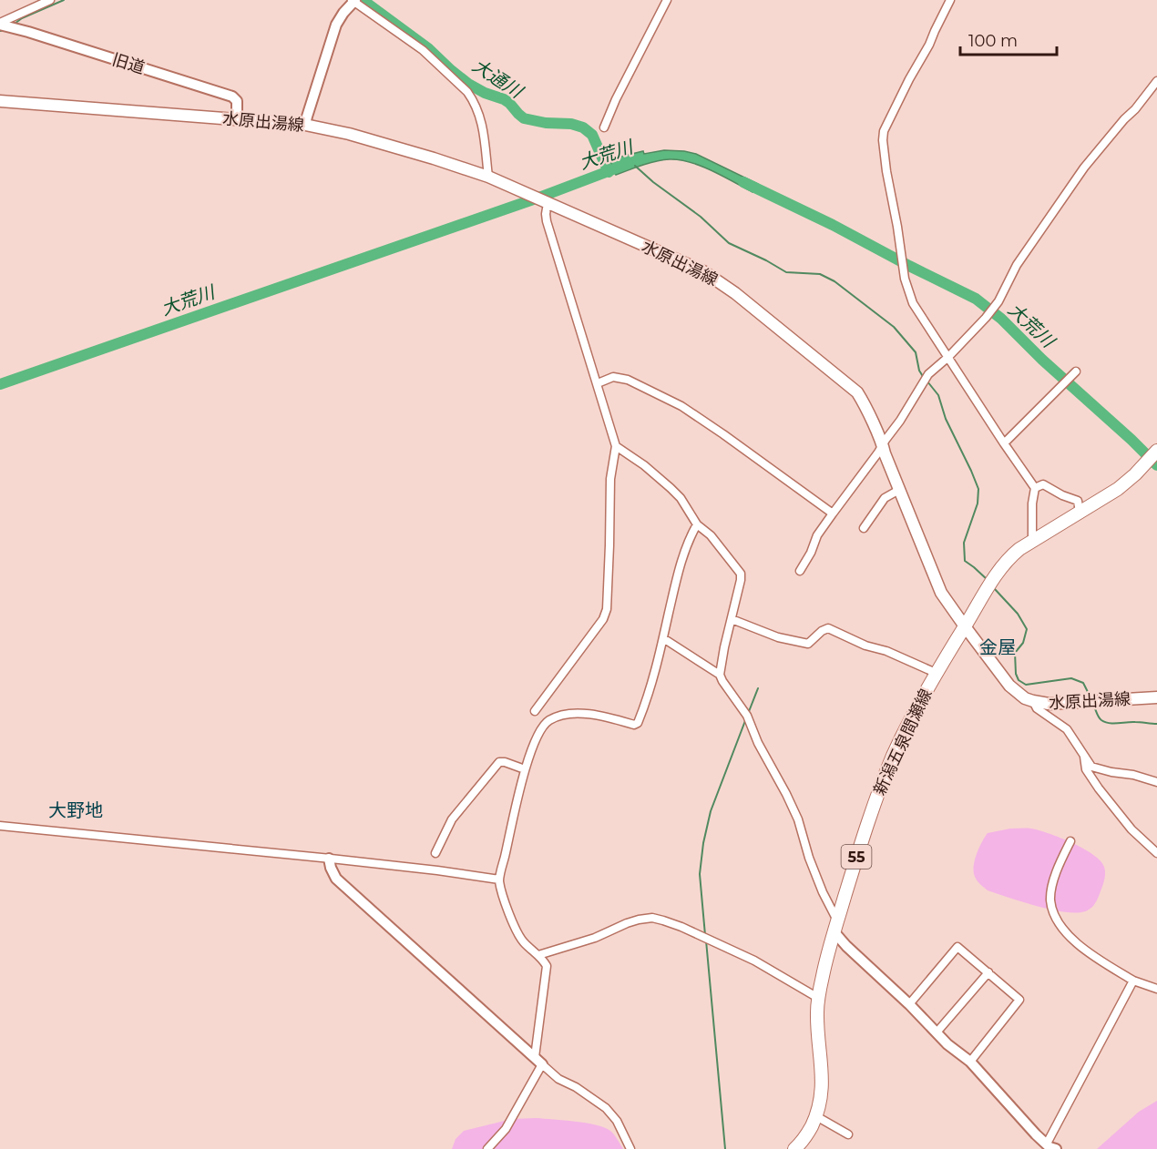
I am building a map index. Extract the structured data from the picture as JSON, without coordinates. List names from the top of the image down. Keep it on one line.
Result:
{"streets":{"main road":["水原出湯線","新潟五泉間瀬線","55"],"street":["旧道"]},"crossings":[["旧道","水原出湯線"],["水原出湯線","新潟五泉間瀬線"]],"districts":["金屋","大野地"],"water":["大通川","大荒川"],"scale_bar":"100 m"}
